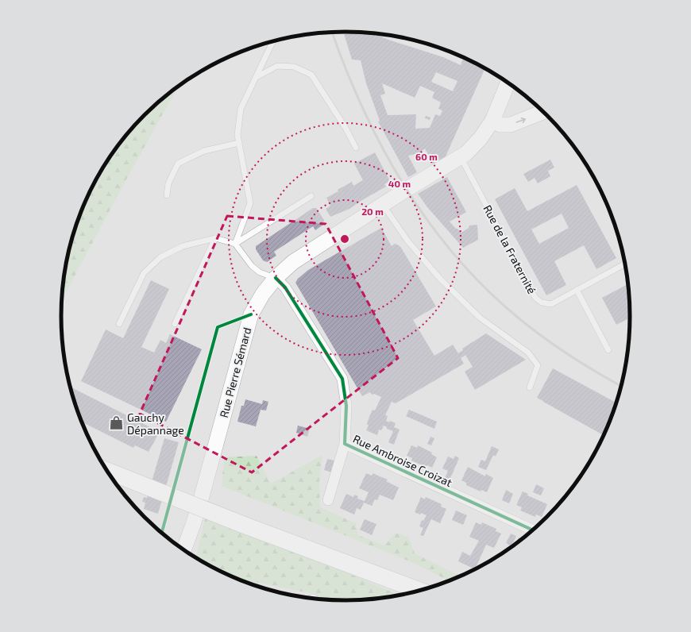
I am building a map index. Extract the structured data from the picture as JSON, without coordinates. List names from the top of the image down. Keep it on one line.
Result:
{"streets":{"main road":["Rue Pierre Sémard"],"street":["Rue Ambroise Croizat"],"lane":["Rue de la Fraternité"]},"crossings":[["Rue de la Fraternité","Rue Pierre Sémard"],["Rue Pierre Sémard","Rue Ambroise Croizat"]],"places":{"shop":["Gauchy Dépannage"]},"rings":["60 m","40 m","20 m"]}
